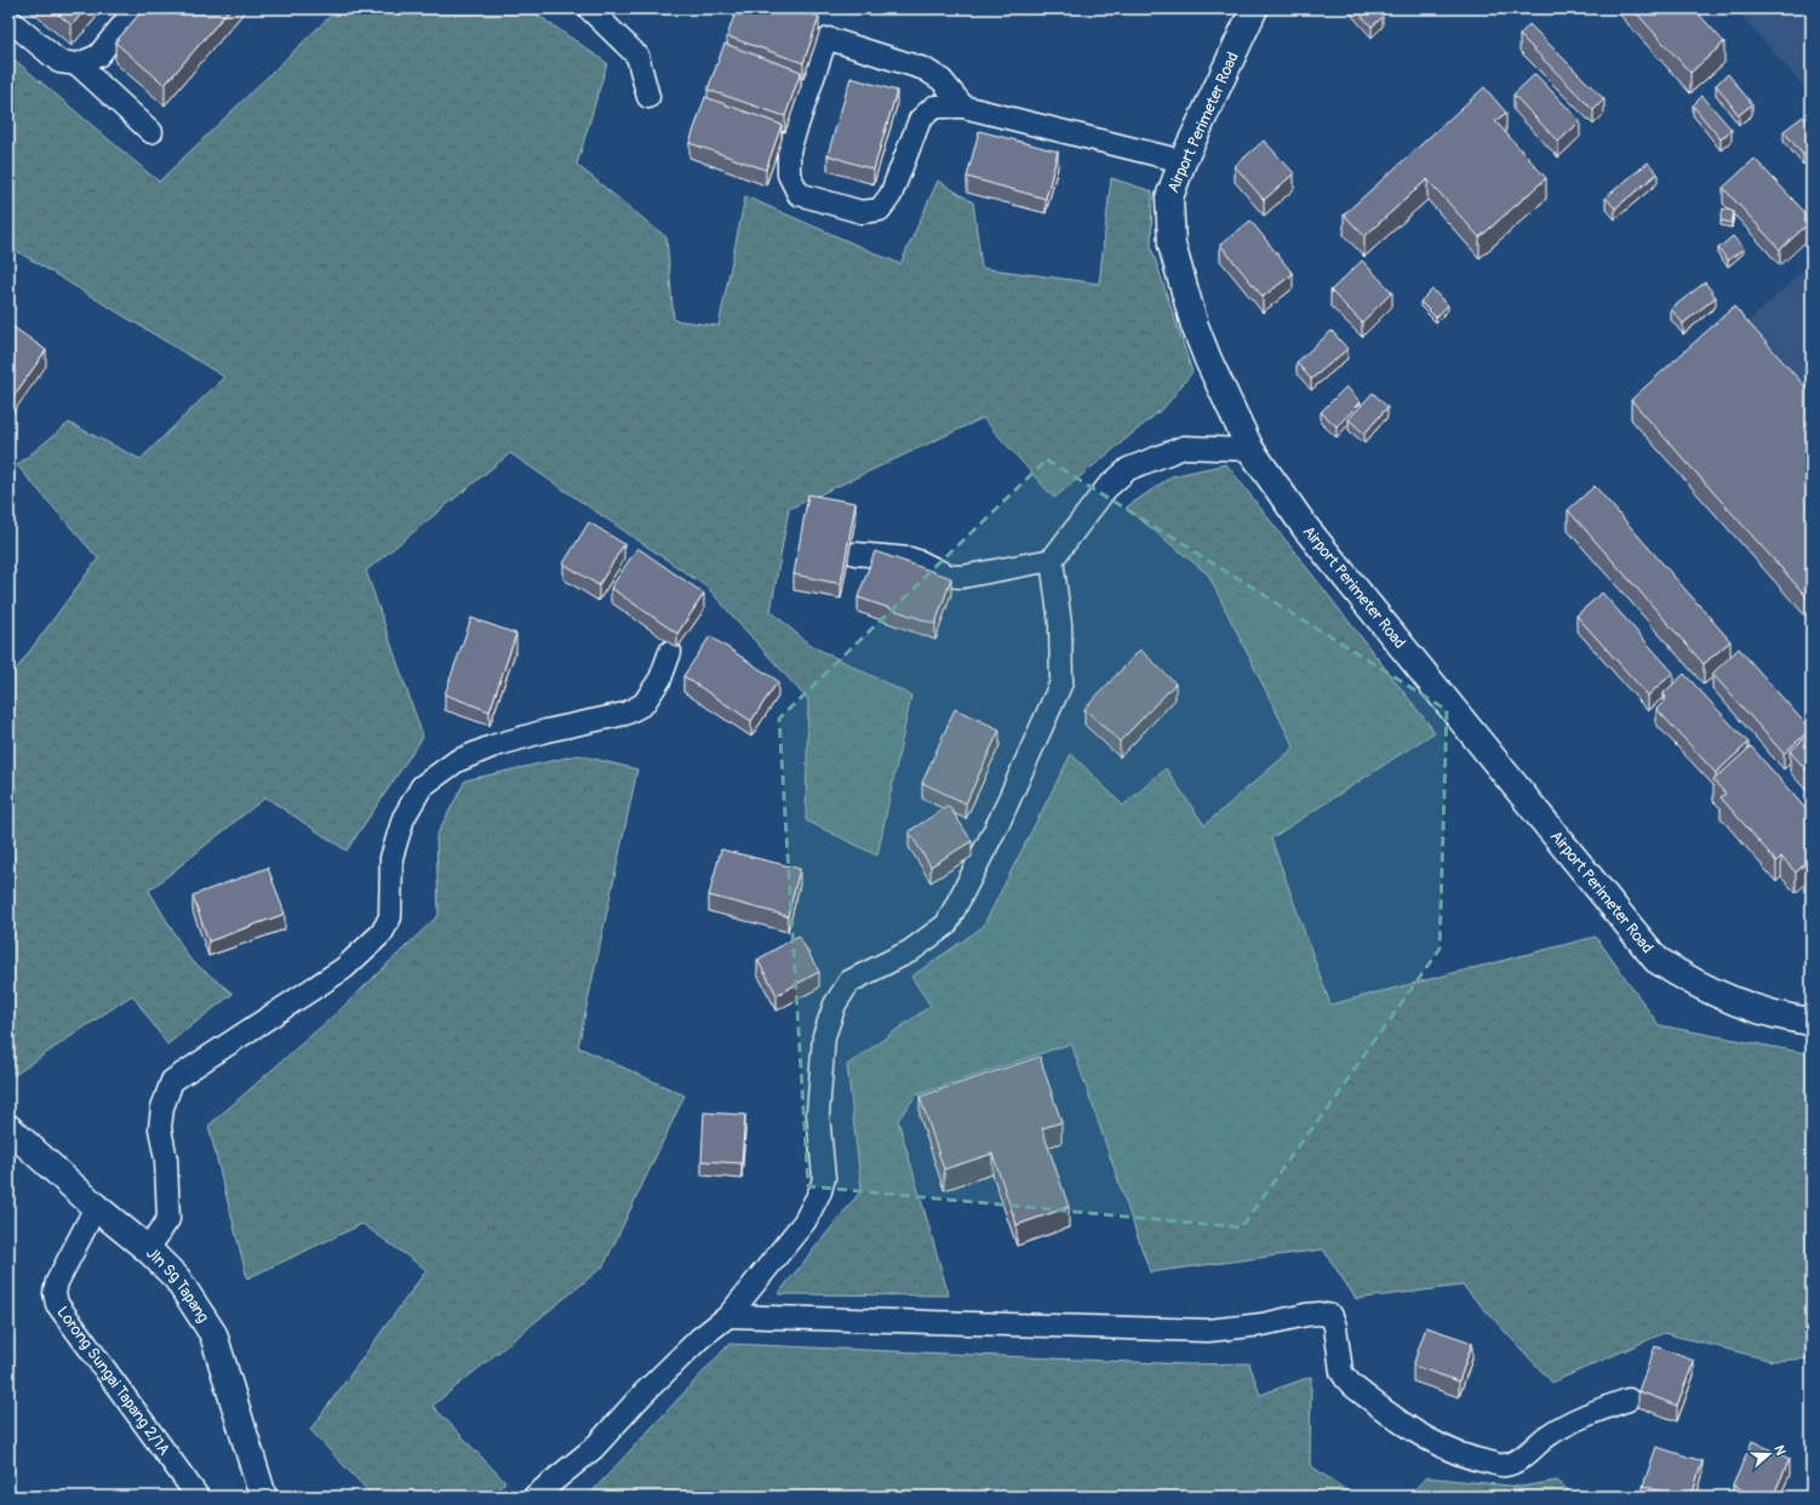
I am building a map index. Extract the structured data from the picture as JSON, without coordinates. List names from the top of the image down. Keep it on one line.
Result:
{"streets":{"street":["Airport Perimeter Road","Jln Sg Tapang","Lorong Sungai Tapang 2/1A"]},"crossings":[["Jln Sg Tapang","Lorong Sungai Tapang 2/1A"]],"north":"right"}
